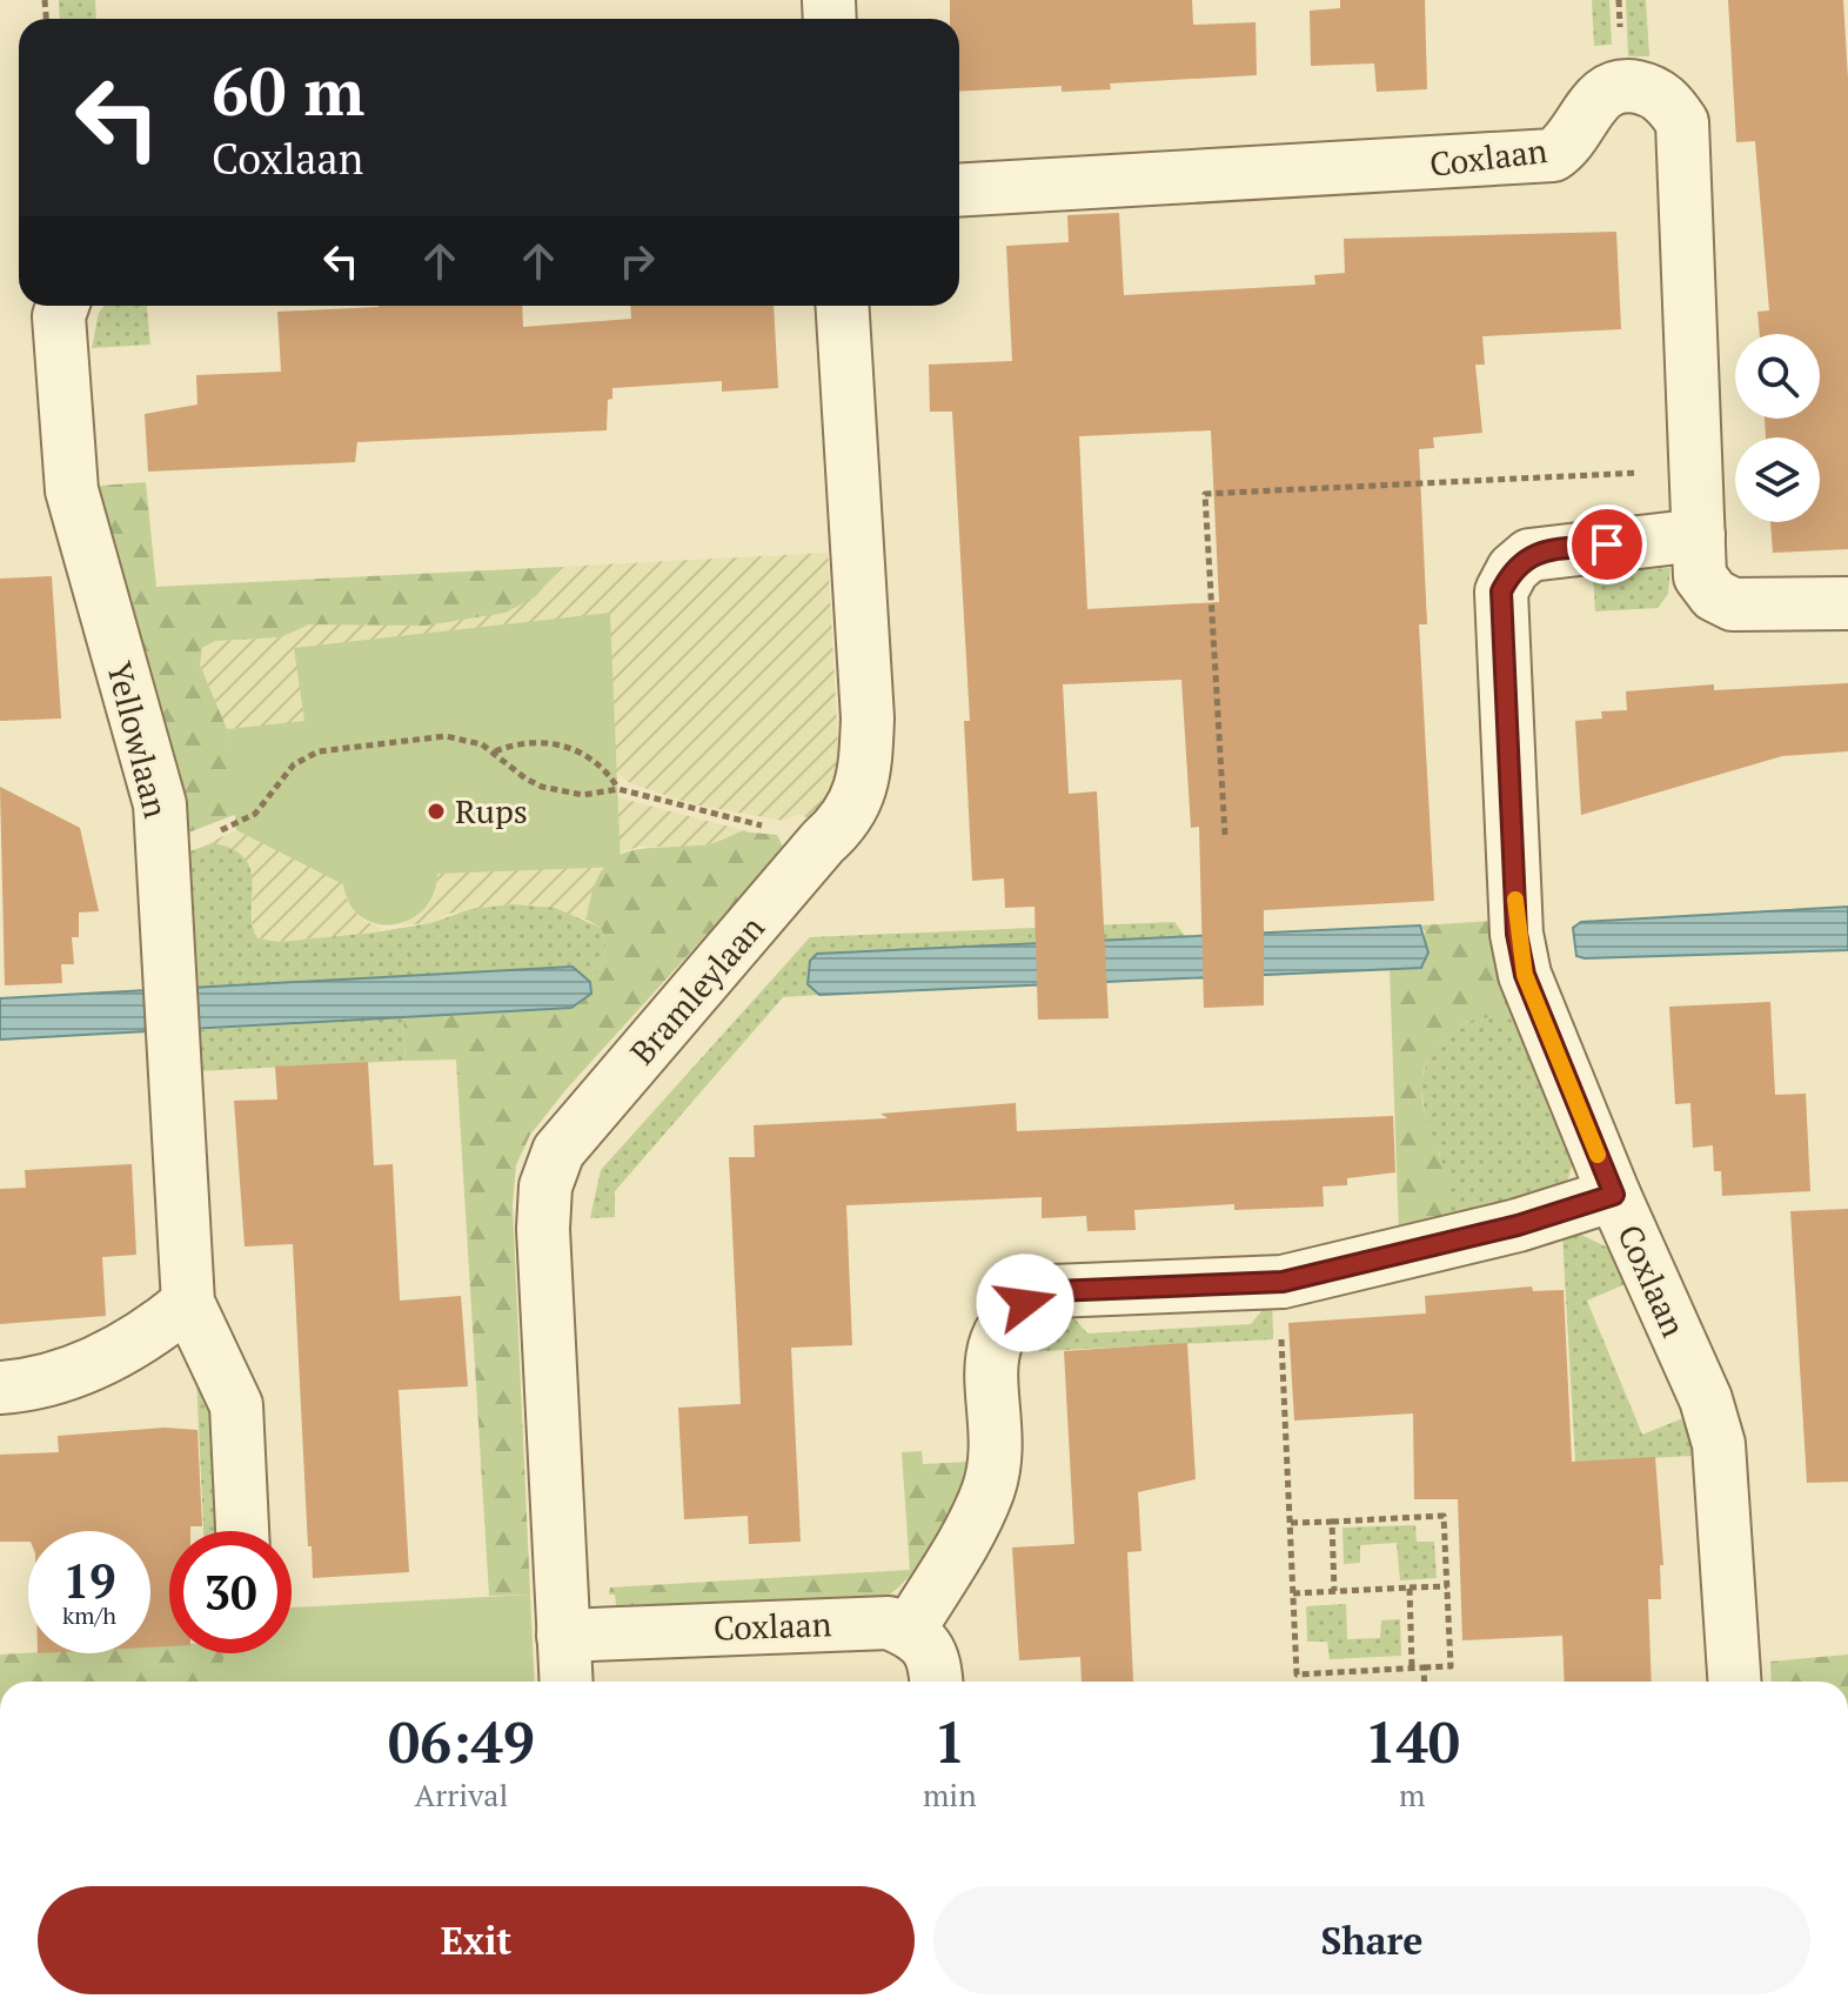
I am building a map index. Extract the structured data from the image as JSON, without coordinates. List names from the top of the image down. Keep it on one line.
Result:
{"streets":{"street":["Coxlaan","Yellowlaan","Bramleylaan"]},"crossings":[["Coxlaan","Bramleylaan"]],"places":["Rups"],"page":{"turn":["60 m","Coxlaan"],"speed":"19 km/h","limit":"30","eta":["06:49","Arrival","1","min","140","m"],"buttons":["Exit","Share"]}}
